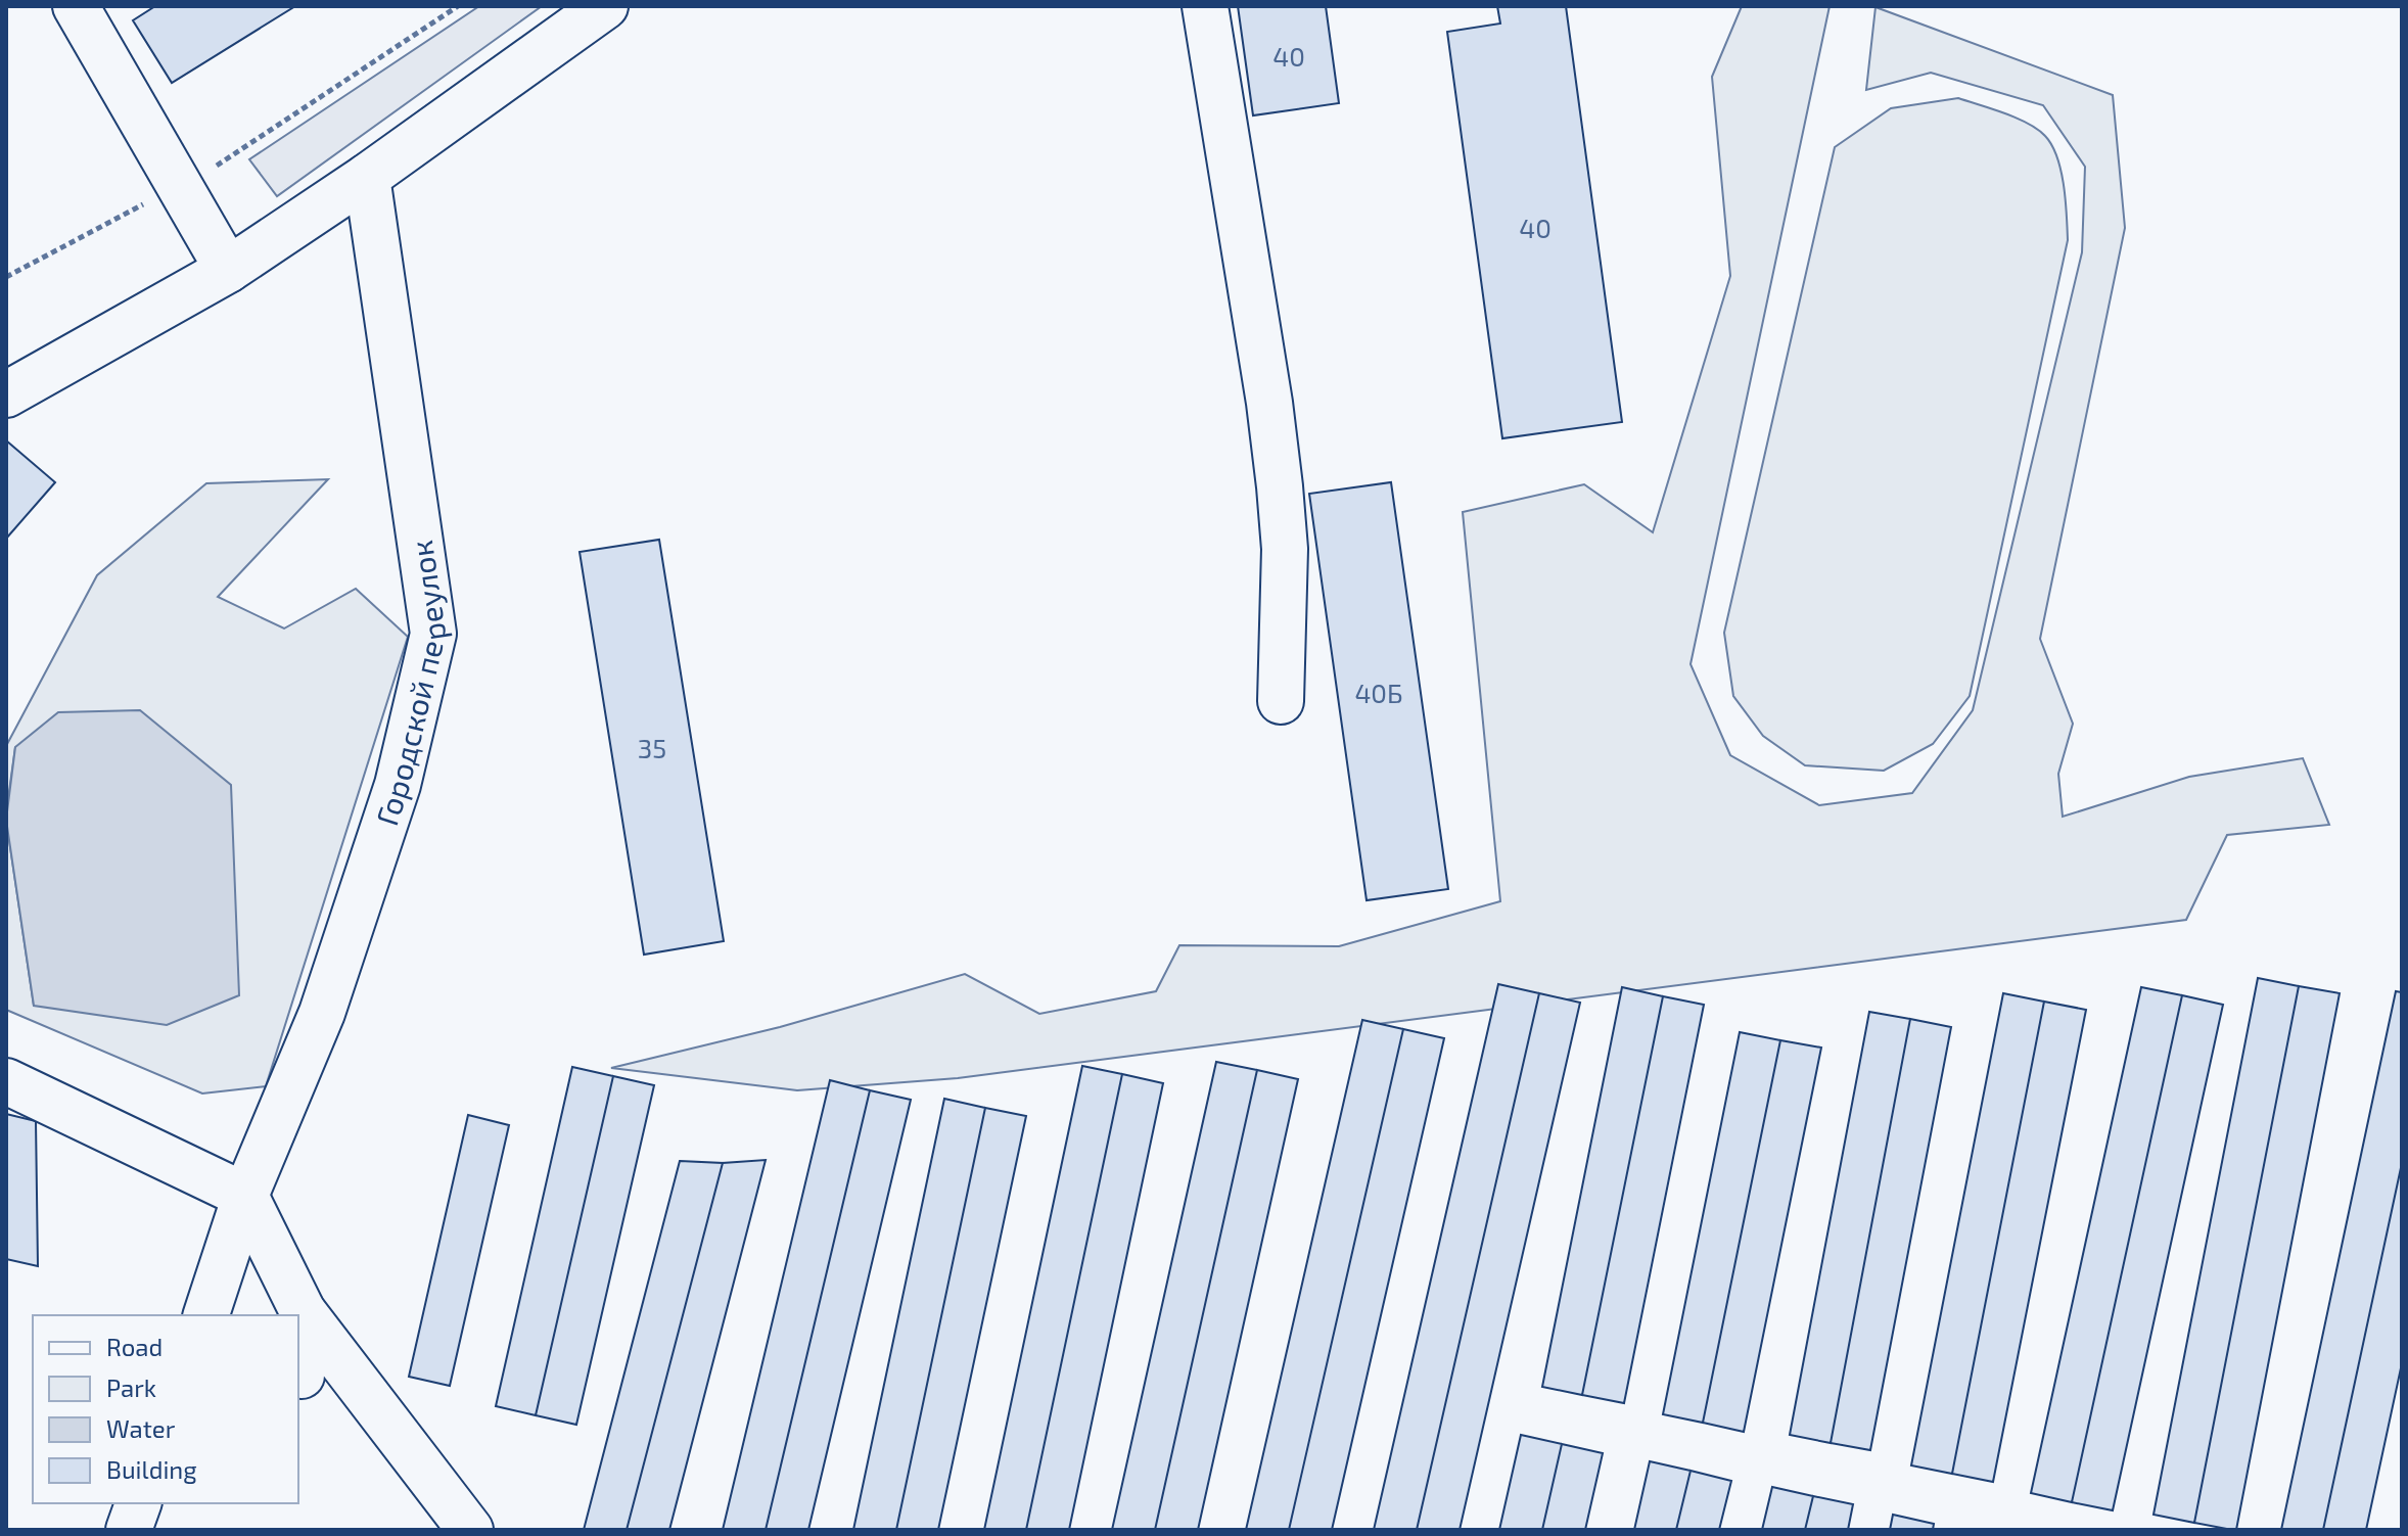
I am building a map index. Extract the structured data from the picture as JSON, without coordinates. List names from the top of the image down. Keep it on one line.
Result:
{"streets":{"street":["Городской переулок"]},"house_numbers":["40","40","40Б","35"],"legend":["Road","Park","Water","Building"]}
